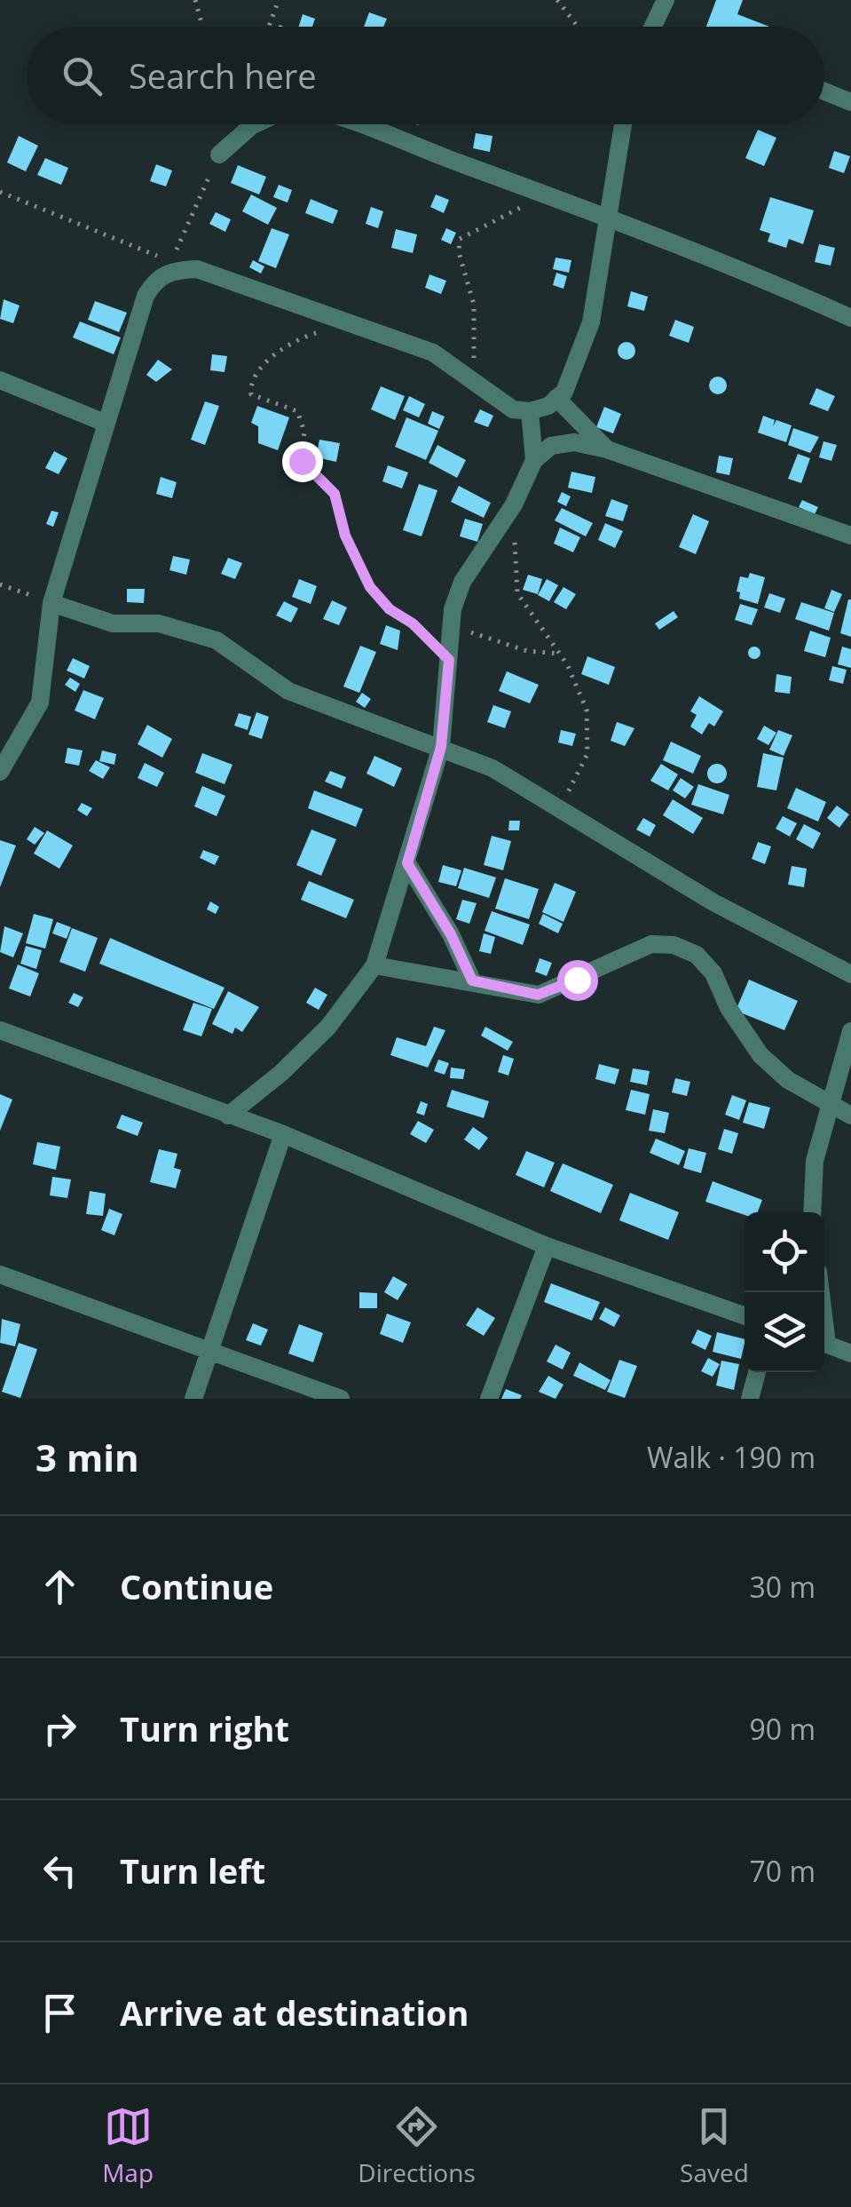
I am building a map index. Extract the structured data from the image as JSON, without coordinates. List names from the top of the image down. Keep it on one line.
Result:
{"page":{"search":"Search here","heading":["3 min","Walk · 190 m"],"list":[["Continue","30 m"],["Turn right","90 m"],["Turn left","70 m"],"Arrive at destination"],"nav":["Map","Directions","Saved"]}}
